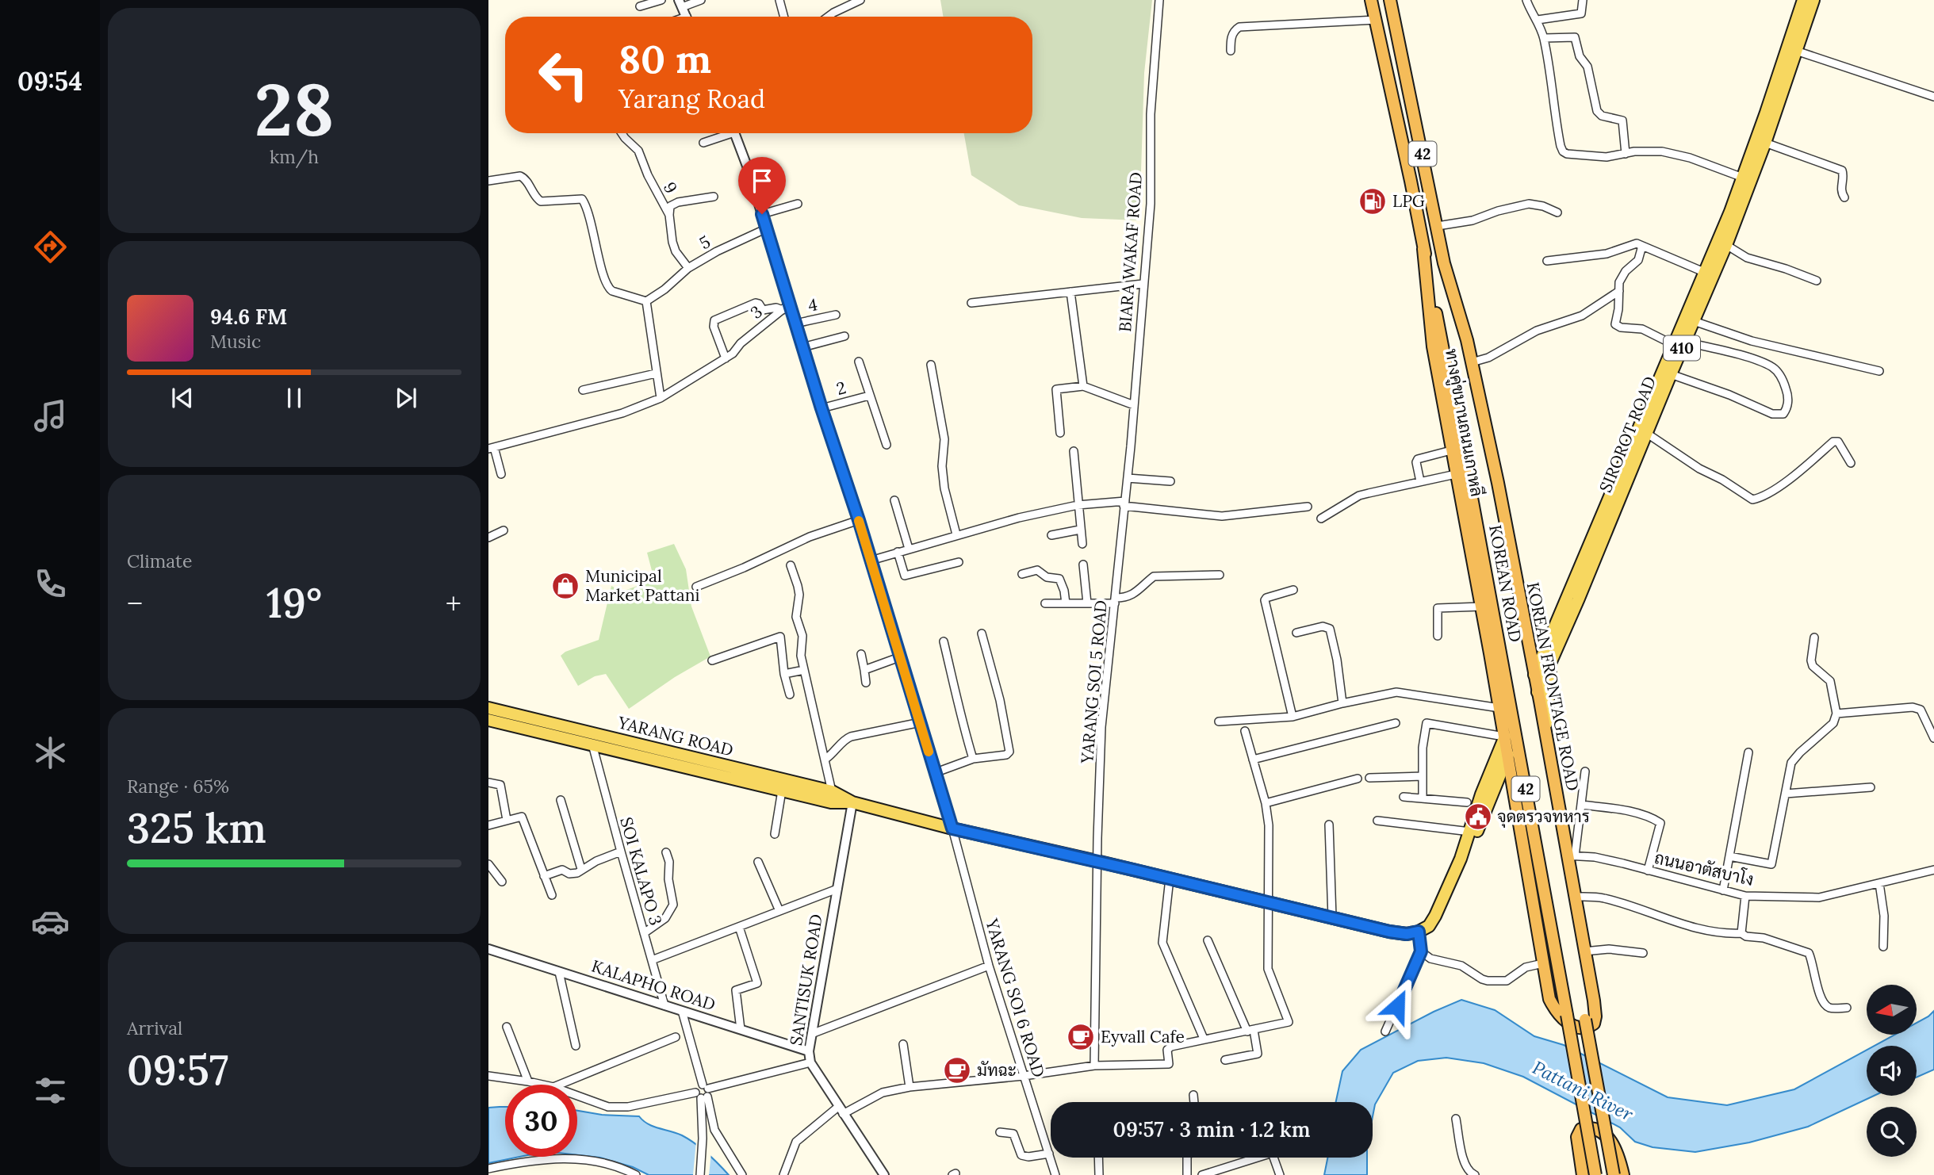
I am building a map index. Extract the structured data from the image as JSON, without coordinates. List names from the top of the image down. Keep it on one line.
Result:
{"streets":{"highway":["42","ทางคู่ขนานถนนเกาหลี","KOREAN ROAD","KOREAN FRONTAGE ROAD"],"main road":["410","SIROROT ROAD","YARANG ROAD"],"street":["9","5","BIARA WAKAF ROAD","4","3","2","YARANG SOI 5 ROAD","ถนนอาตัสบาโง","SOI KALAPO 3","SANTISUK ROAD","KALAPHO ROAD","YARANG SOI 6 ROAD"]},"crossings":[["42","KOREAN ROAD"],["42","KOREAN FRONTAGE ROAD"],["9","5"],["BIARA WAKAF ROAD","YARANG SOI 5 ROAD"],["ทางคู่ขนานถนนเกาหลี","KOREAN ROAD"],["ทางคู่ขนานถนนเกาหลี","KOREAN FRONTAGE ROAD"],["SIROROT ROAD","KOREAN FRONTAGE ROAD"],["YARANG SOI 5 ROAD","YARANG ROAD"],["KOREAN FRONTAGE ROAD","ถนนอาตัสบาโง"],["YARANG ROAD","SOI KALAPO 3"],["YARANG ROAD","SANTISUK ROAD"],["YARANG ROAD","YARANG SOI 6 ROAD"],["SOI KALAPO 3","KALAPHO ROAD"],["SANTISUK ROAD","KALAPHO ROAD"]],"water":["Pattani River"],"places":{"fuel station":["LPG"],"shop":["Municipal Market Pattani"],"public building":["จุดตรวจทหาร"],"cafe":["Eyvall Cafe","มัทฉะ"]},"north":"left","page":{"tabs":"09:54","tile":[["28","km/h"],"Climate",["Range · 65%","325 km"],["Arrival","09:57"]],"turn":["80 m","Yarang Road"],"song":["94.6 FM","Music"],"heat":["−","19°","+"],"limit":"30","trip":"09:57 · 3 min · 1.2 km"}}
